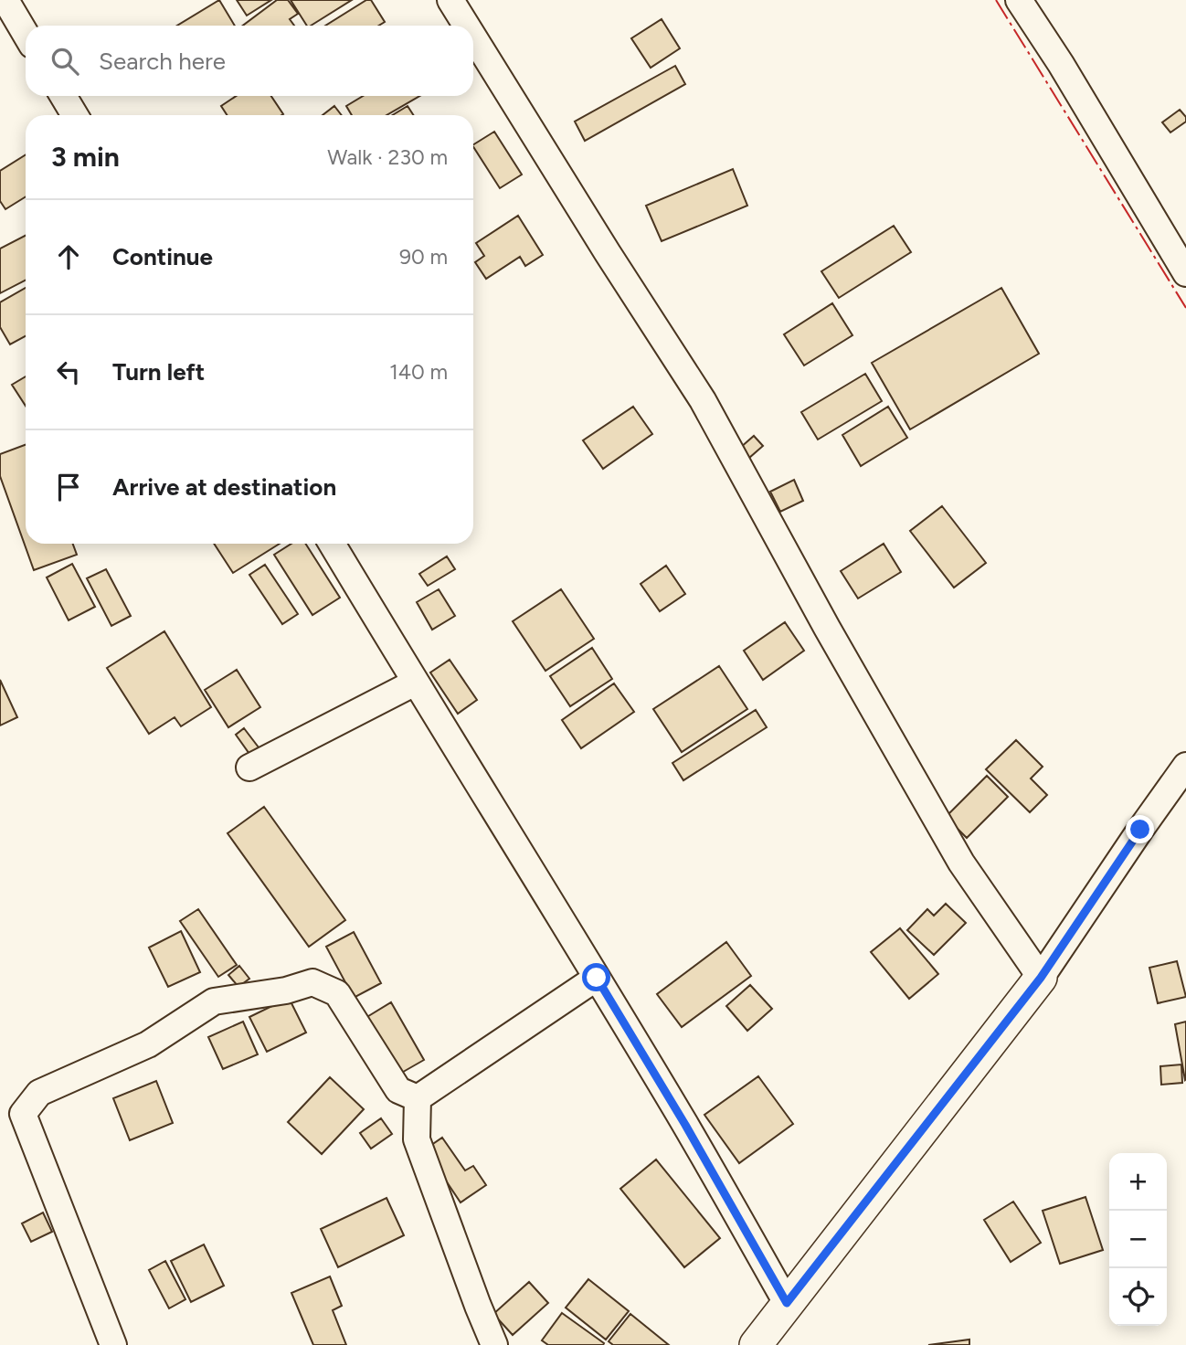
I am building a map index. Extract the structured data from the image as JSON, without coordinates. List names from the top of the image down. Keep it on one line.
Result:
{"page":{"search":"Search here","heading":["3 min","Walk · 230 m"],"list":[["Continue","90 m"],["Turn left","140 m"],"Arrive at destination"],"map_buttons":["+","−"]}}
